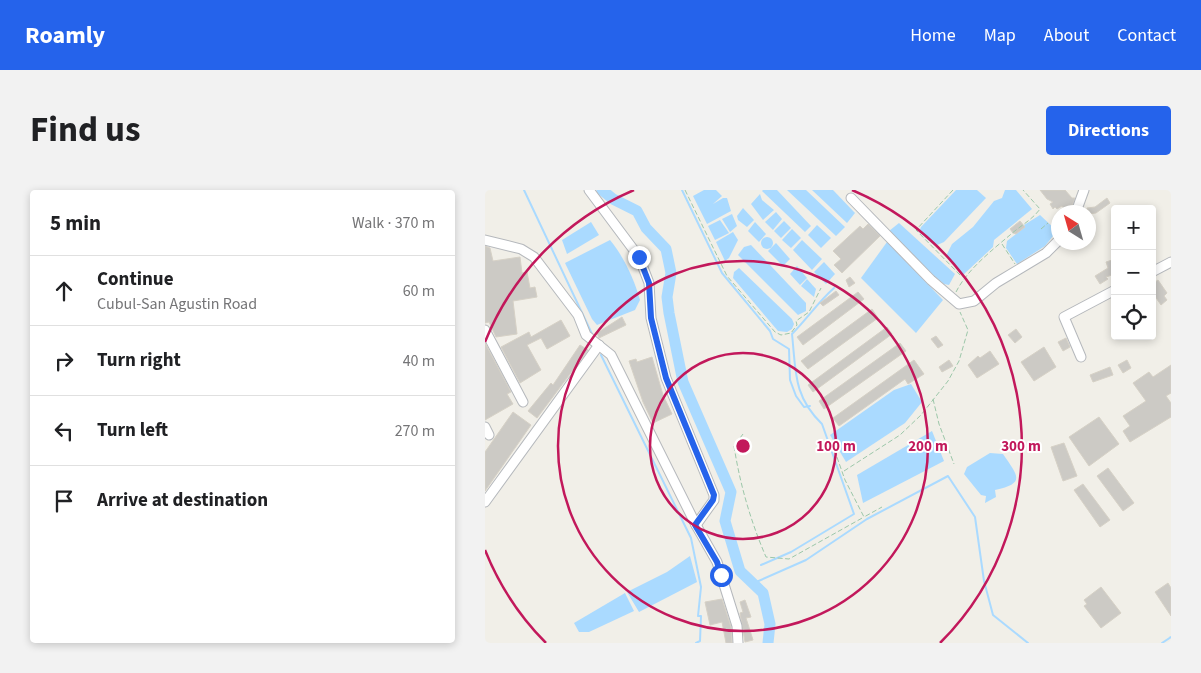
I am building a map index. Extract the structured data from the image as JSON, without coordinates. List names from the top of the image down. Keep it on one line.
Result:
{"north":"top left","page":{"header":"Roamly","nav":["Home","Map","About","Contact"],"title":"Find us","buttons":"Directions","heading":["5 min","Walk · 370 m"],"map_buttons":["+","−"],"list":[["Continue","Cubul-San Agustin Road","60 m"],["Turn right","40 m"],["Turn left","270 m"],"Arrive at destination"]},"rings":["100 m","200 m","300 m"]}
